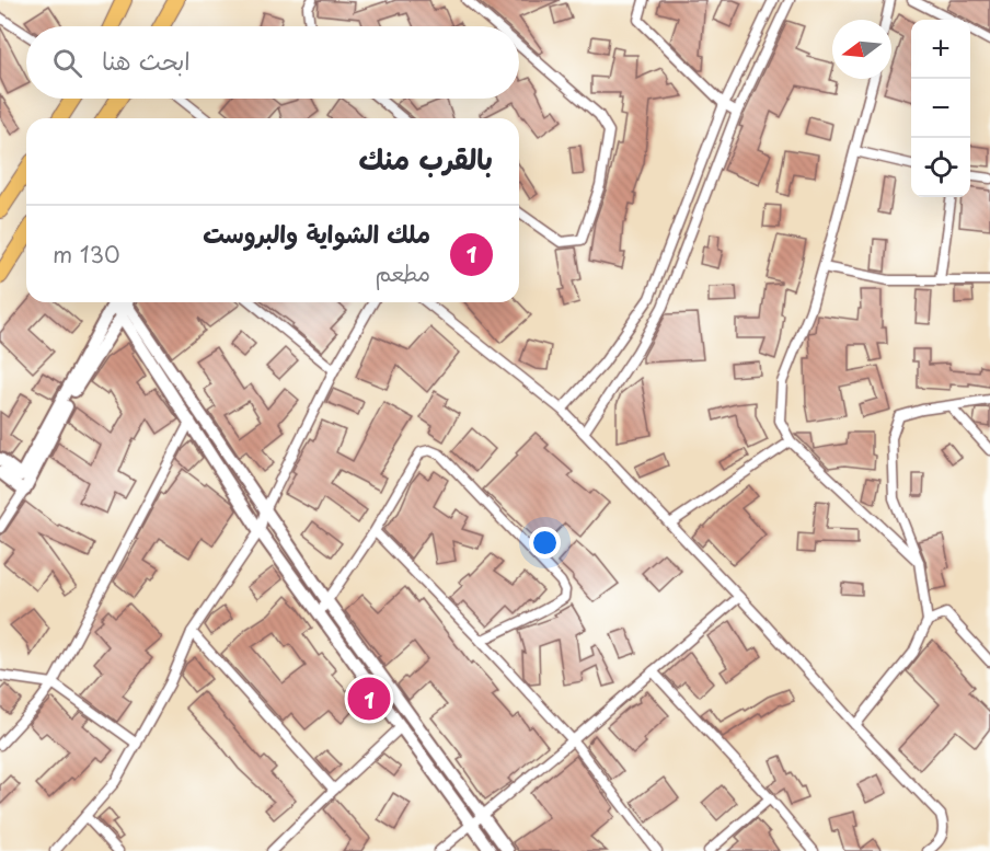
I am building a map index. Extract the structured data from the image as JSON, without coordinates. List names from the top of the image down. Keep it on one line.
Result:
{"north":"left","page":{"map_buttons":["+","−"],"search":"ابحث هنا","heading":"بالقرب منك","list":[{"mark":"1","name":"ملك الشواية والبروست","note":"مطعم","value":"130 m"}],"pins":"1"}}
